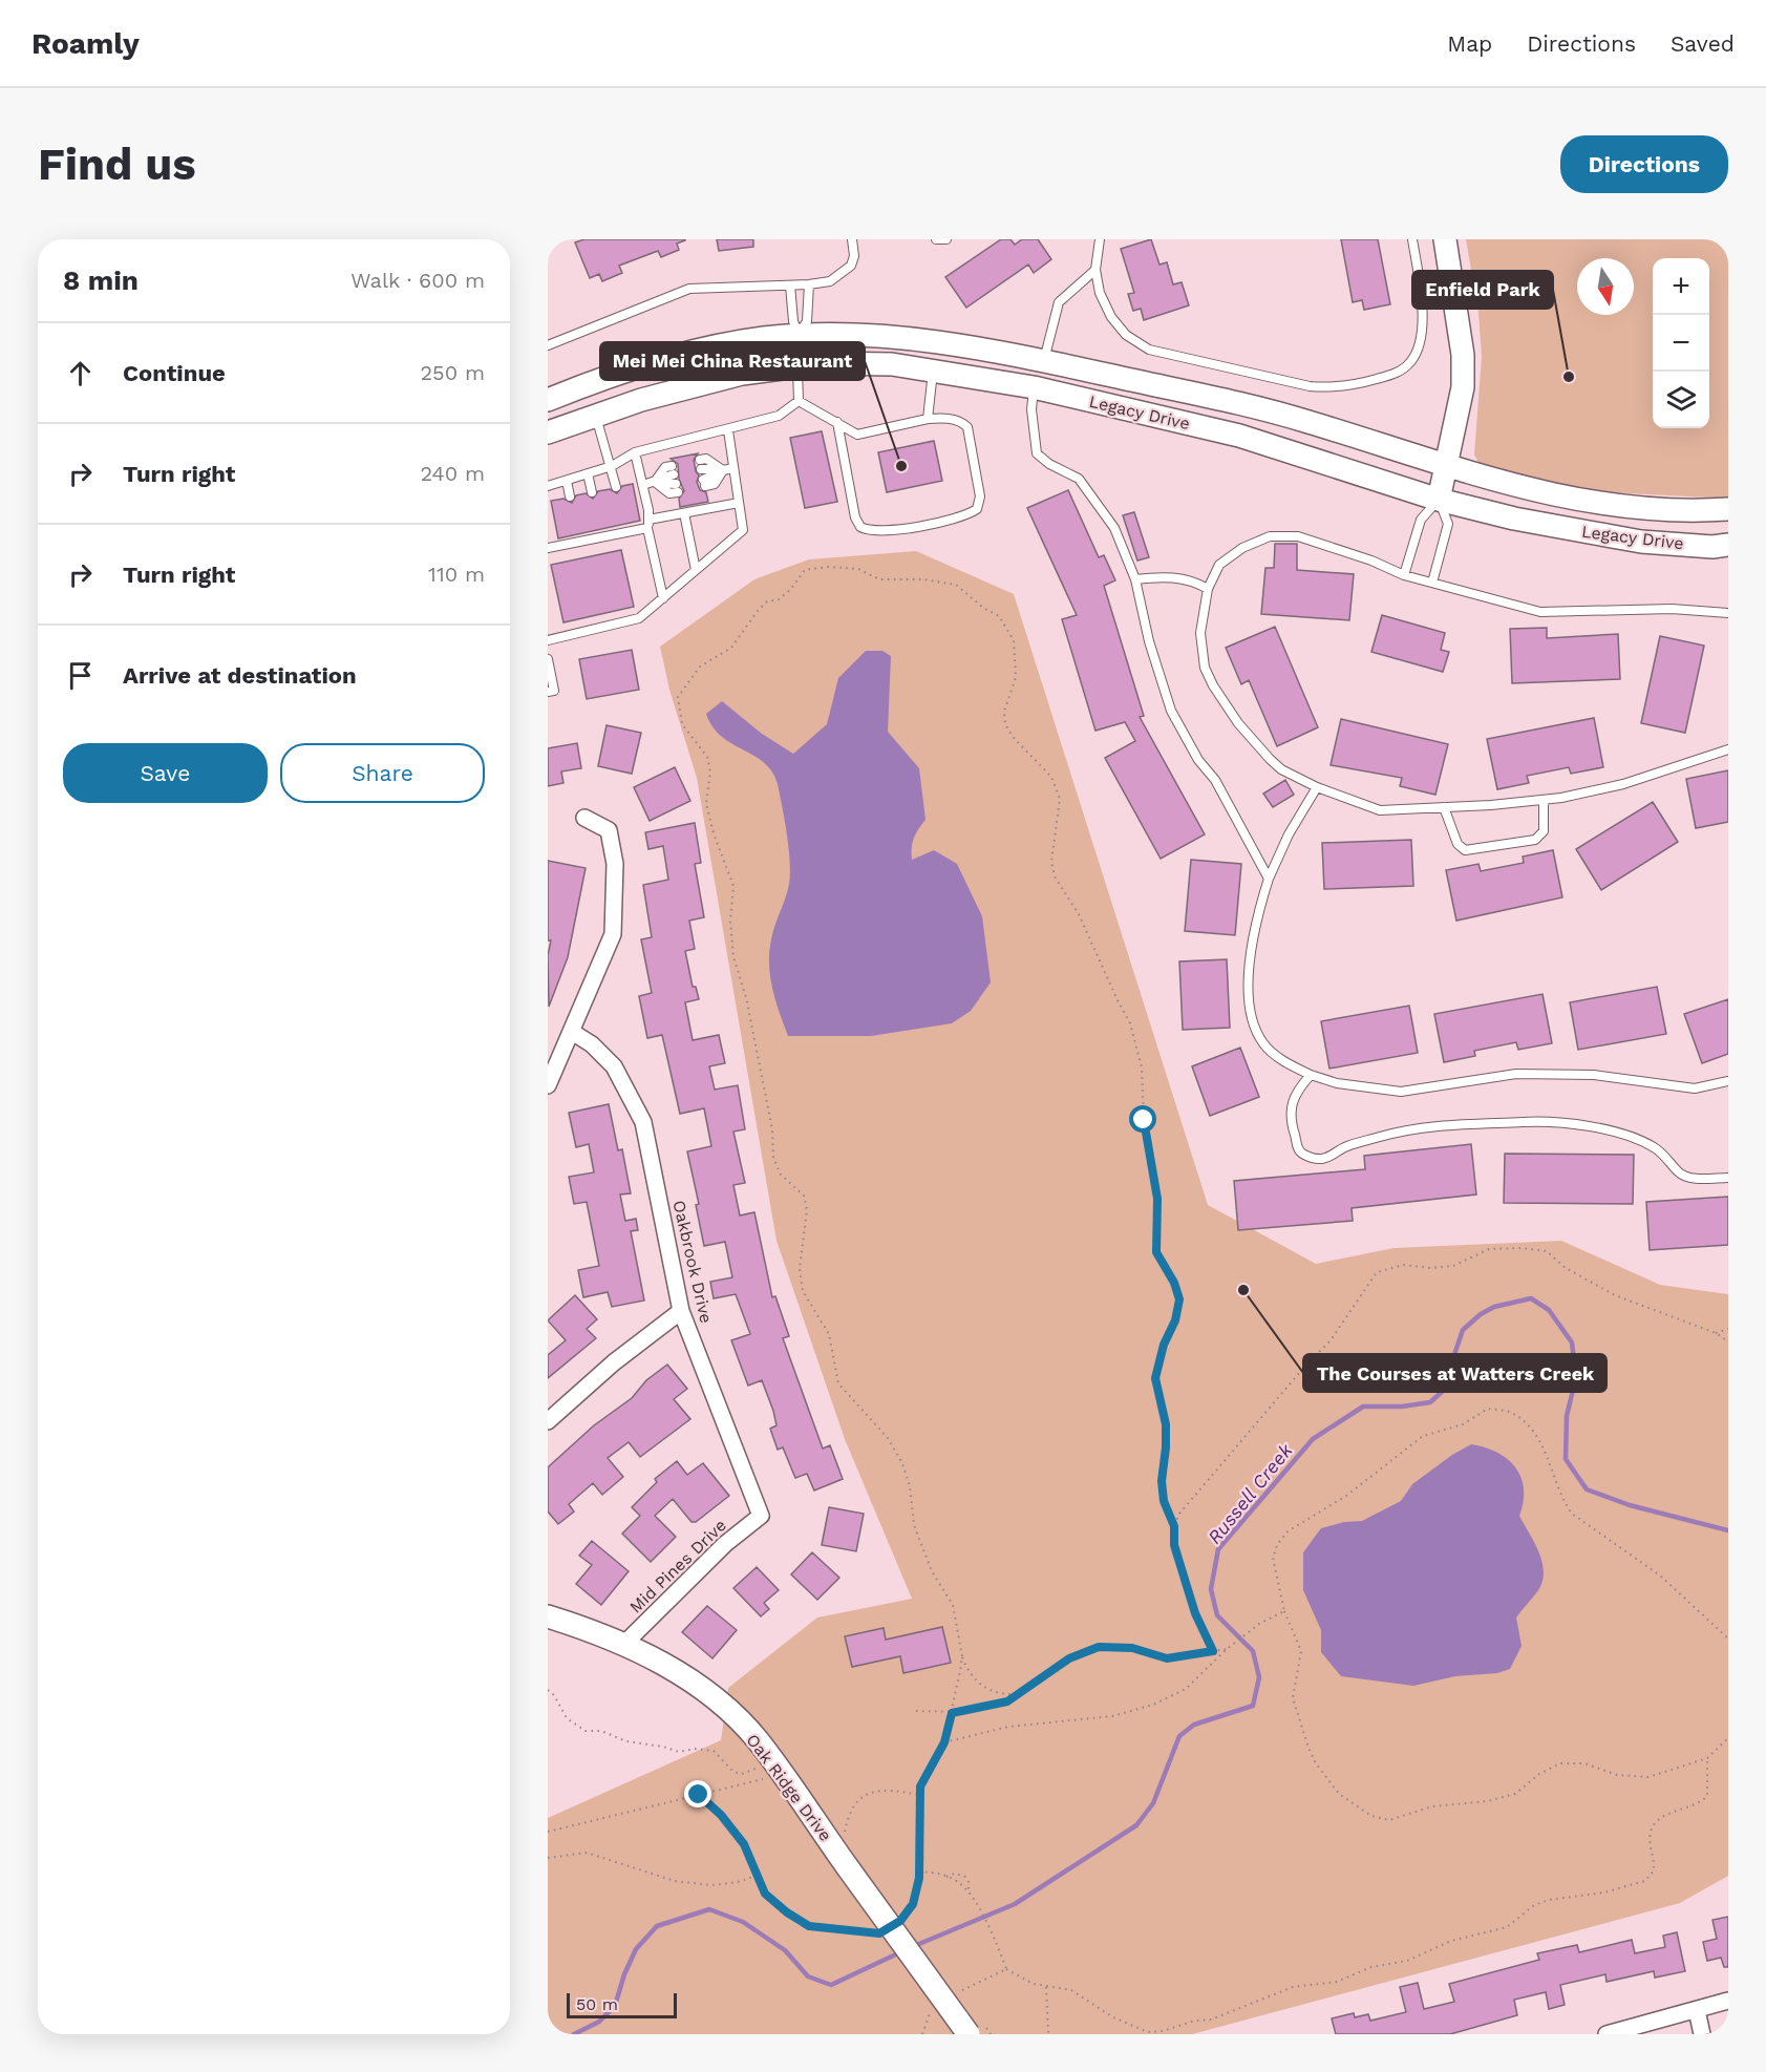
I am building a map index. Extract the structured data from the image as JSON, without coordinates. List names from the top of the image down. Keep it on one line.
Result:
{"streets":{"main road":["Legacy Drive","Oak Ridge Drive"],"street":["Oakbrook Drive","Mid Pines Drive"]},"crossings":[["Oakbrook Drive","Mid Pines Drive"],["Mid Pines Drive","Oak Ridge Drive"]],"water":["Russell Creek"],"places":["Enfield Park","Mei Mei China Restaurant","The Courses at Watters Creek"],"scale_bar":"50 m","north":"bottom","page":{"header":"Roamly","nav":["Map","Directions","Saved"],"buttons":["Directions",["Save","Share"]],"title":"Find us","heading":["8 min","Walk · 600 m"],"map_buttons":["+","−"],"list":[["Continue","250 m"],["Turn right","240 m"],["Turn right","110 m"],"Arrive at destination"],"scale":"50 m"}}
